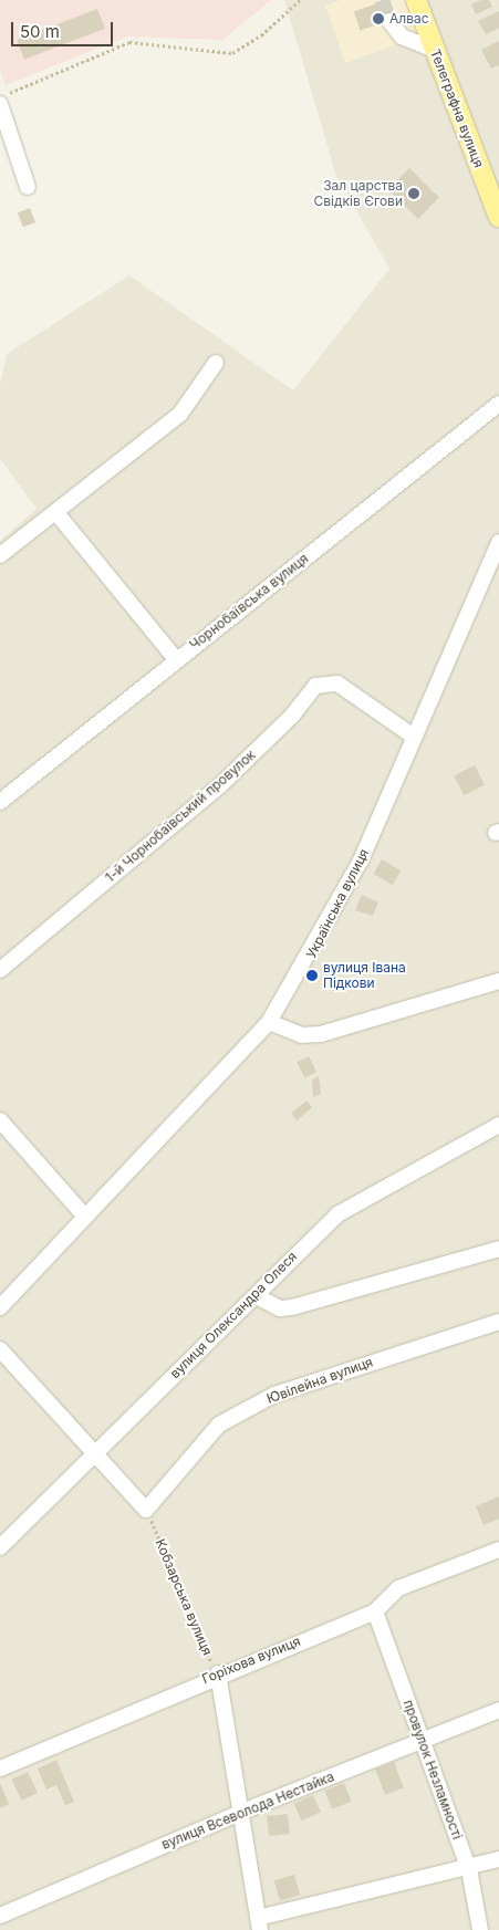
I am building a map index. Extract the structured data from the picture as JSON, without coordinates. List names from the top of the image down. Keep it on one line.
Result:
{"streets":{"main road":["Телеграфна вулиця"],"street":["Чорнобаївська вулиця","1-й Чорнобаївський провулок","Українська вулиця","вулиця Олександра Олеся","Ювілейна вулиця","Горіхова вулиця","провулок Незламності","вулиця Всеволода Нестайка"],"path":["Кобзарська вулиця"]},"crossings":[["1-й Чорнобаївський провулок","Українська вулиця"],["Ювілейна вулиця","Кобзарська вулиця"],["Кобзарська вулиця","Горіхова вулиця"],["Горіхова вулиця","провулок Незламності"],["провулок Незламності","вулиця Всеволода Нестайка"]],"places":["Алвас","Зал царства Свідків Єгови","вулиця Івана Підкови"],"scale_bar":"50 m"}
